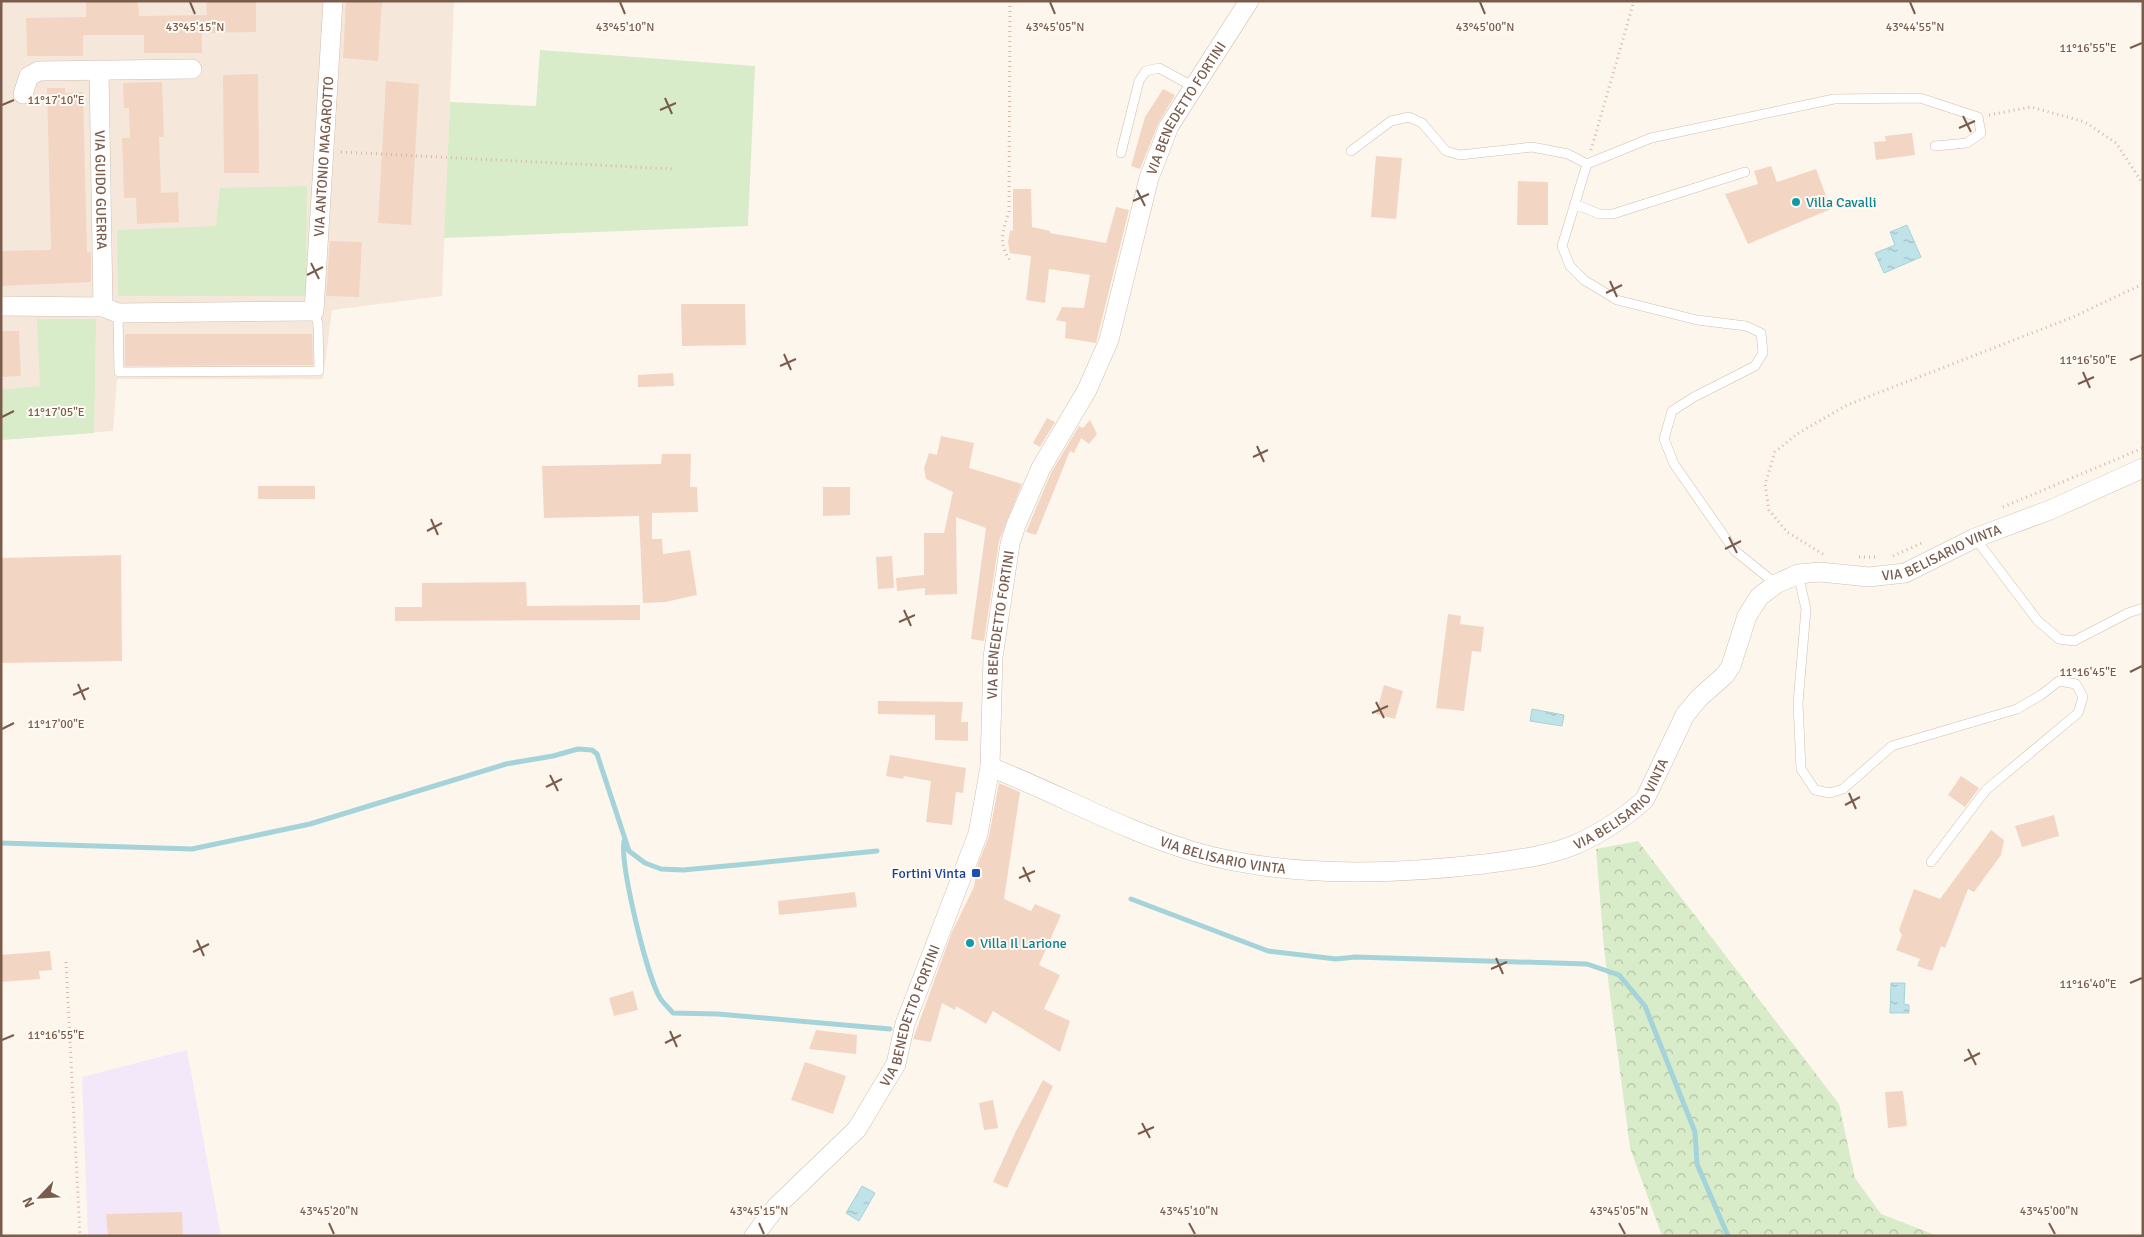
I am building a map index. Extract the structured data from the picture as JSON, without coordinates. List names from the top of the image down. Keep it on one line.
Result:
{"streets":{"street":["VIA BENEDETTO FORTINI","VIA ANTONIO MAGAROTTO","VIA GUIDO GUERRA","VIA BELISARIO VINTA"]},"crossings":[["VIA BENEDETTO FORTINI","VIA BELISARIO VINTA"]],"places":{"other":["Villa Cavalli","Villa Il Larione"],"transit":["Fortini Vinta"]},"north":"bottom left","coordinates":["43°45'15\"N","43°45'10\"N","43°45'05\"N","43°45'00\"N","43°44'55\"N","11°16'55\"E","11°17'10\"E","11°16'50\"E","11°17'05\"E","11°16'45\"E","11°17'00\"E","11°16'40\"E","43°45'20\"N"]}
